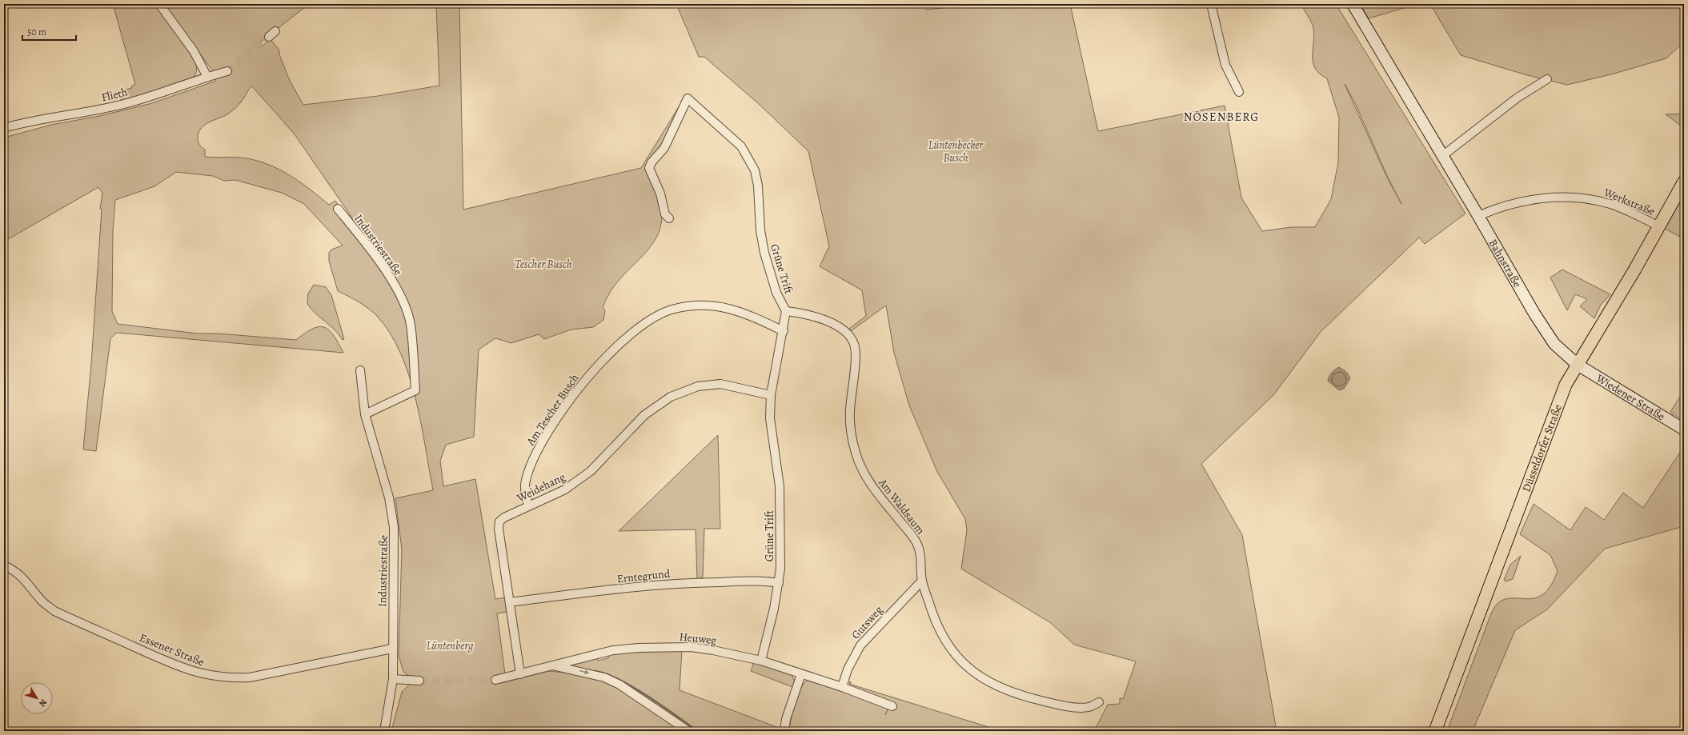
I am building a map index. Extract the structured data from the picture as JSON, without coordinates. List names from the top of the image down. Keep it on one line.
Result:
{"streets":{"main road":["Bahnstraße","Wiedener Straße","Düsseldorfer Straße"],"street":["Flieth","Werkstraße","Industriestraße","Grüne Trift","Am Tescher Busch","Weidehang","Am Waldsaum","Erntegrund","Gutsweg","Heuweg","Essener Straße"]},"crossings":[["Werkstraße","Bahnstraße"],["Werkstraße","Düsseldorfer Straße"],["Industriestraße","Essener Straße"],["Bahnstraße","Wiedener Straße"],["Bahnstraße","Düsseldorfer Straße"],["Grüne Trift","Am Tescher Busch"],["Grüne Trift","Weidehang"],["Grüne Trift","Am Waldsaum"],["Grüne Trift","Erntegrund"],["Grüne Trift","Heuweg"],["Wiedener Straße","Düsseldorfer Straße"],["Am Tescher Busch","Weidehang"],["Weidehang","Erntegrund"],["Weidehang","Heuweg"],["Am Waldsaum","Gutsweg"],["Gutsweg","Heuweg"]],"districts":["NÖSENBERG"],"parks":["Lüntenbecker Busch","Tescher Busch","Lüntenberg"],"scale_bar":"50 m","north":"bottom right"}
